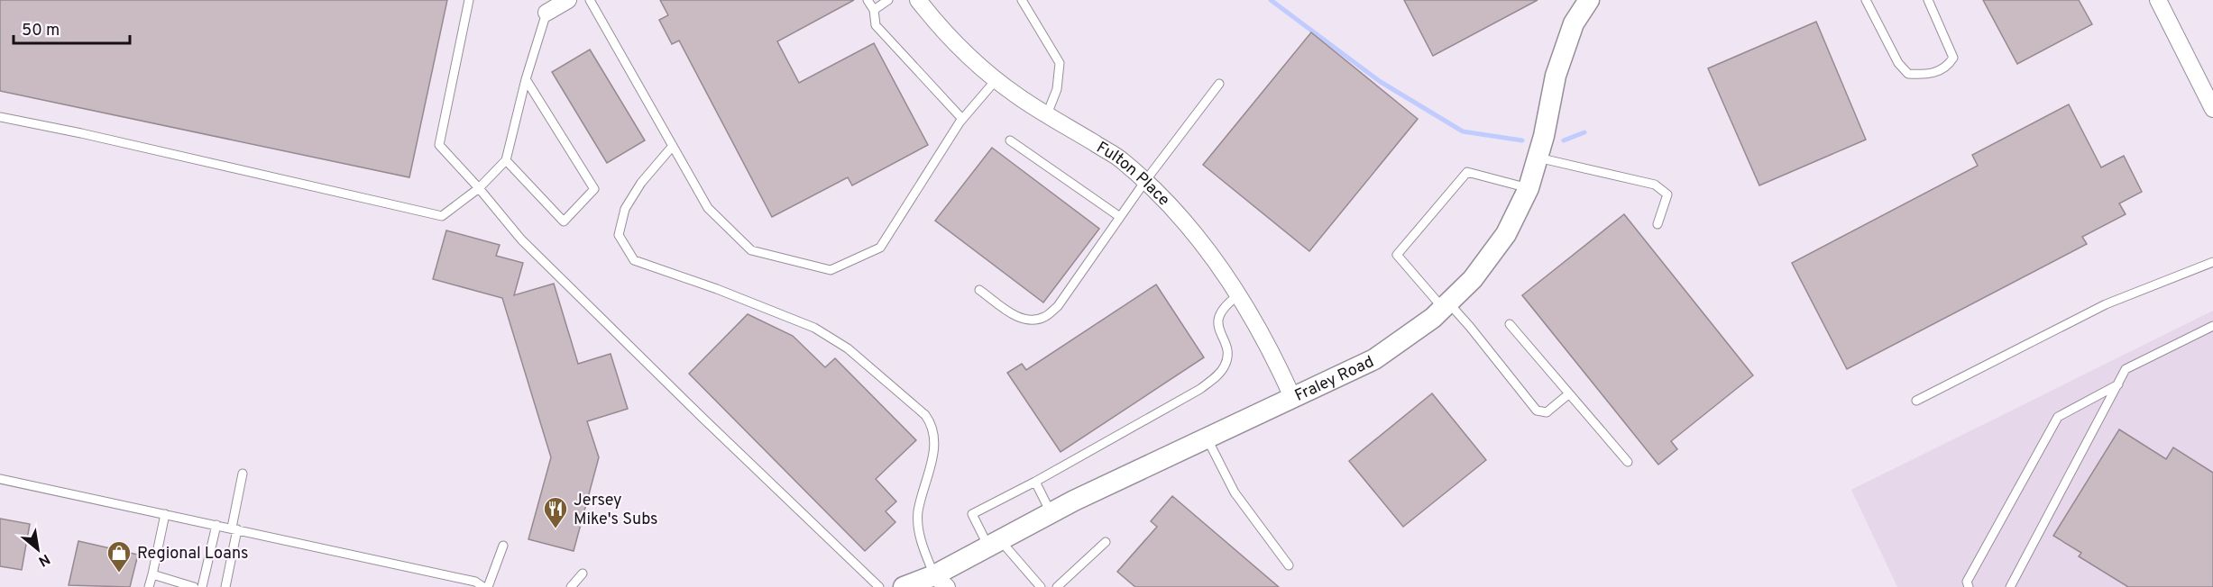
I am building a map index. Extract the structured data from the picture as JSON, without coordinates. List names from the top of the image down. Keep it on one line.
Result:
{"streets":{"street":["Fulton Place","Fraley Road"]},"crossings":[["Fulton Place","Fraley Road"]],"places":{"restaurant":["Jersey Mike's Subs"],"shop":["Regional Loans"]},"scale_bar":"50 m","north":"bottom right"}
